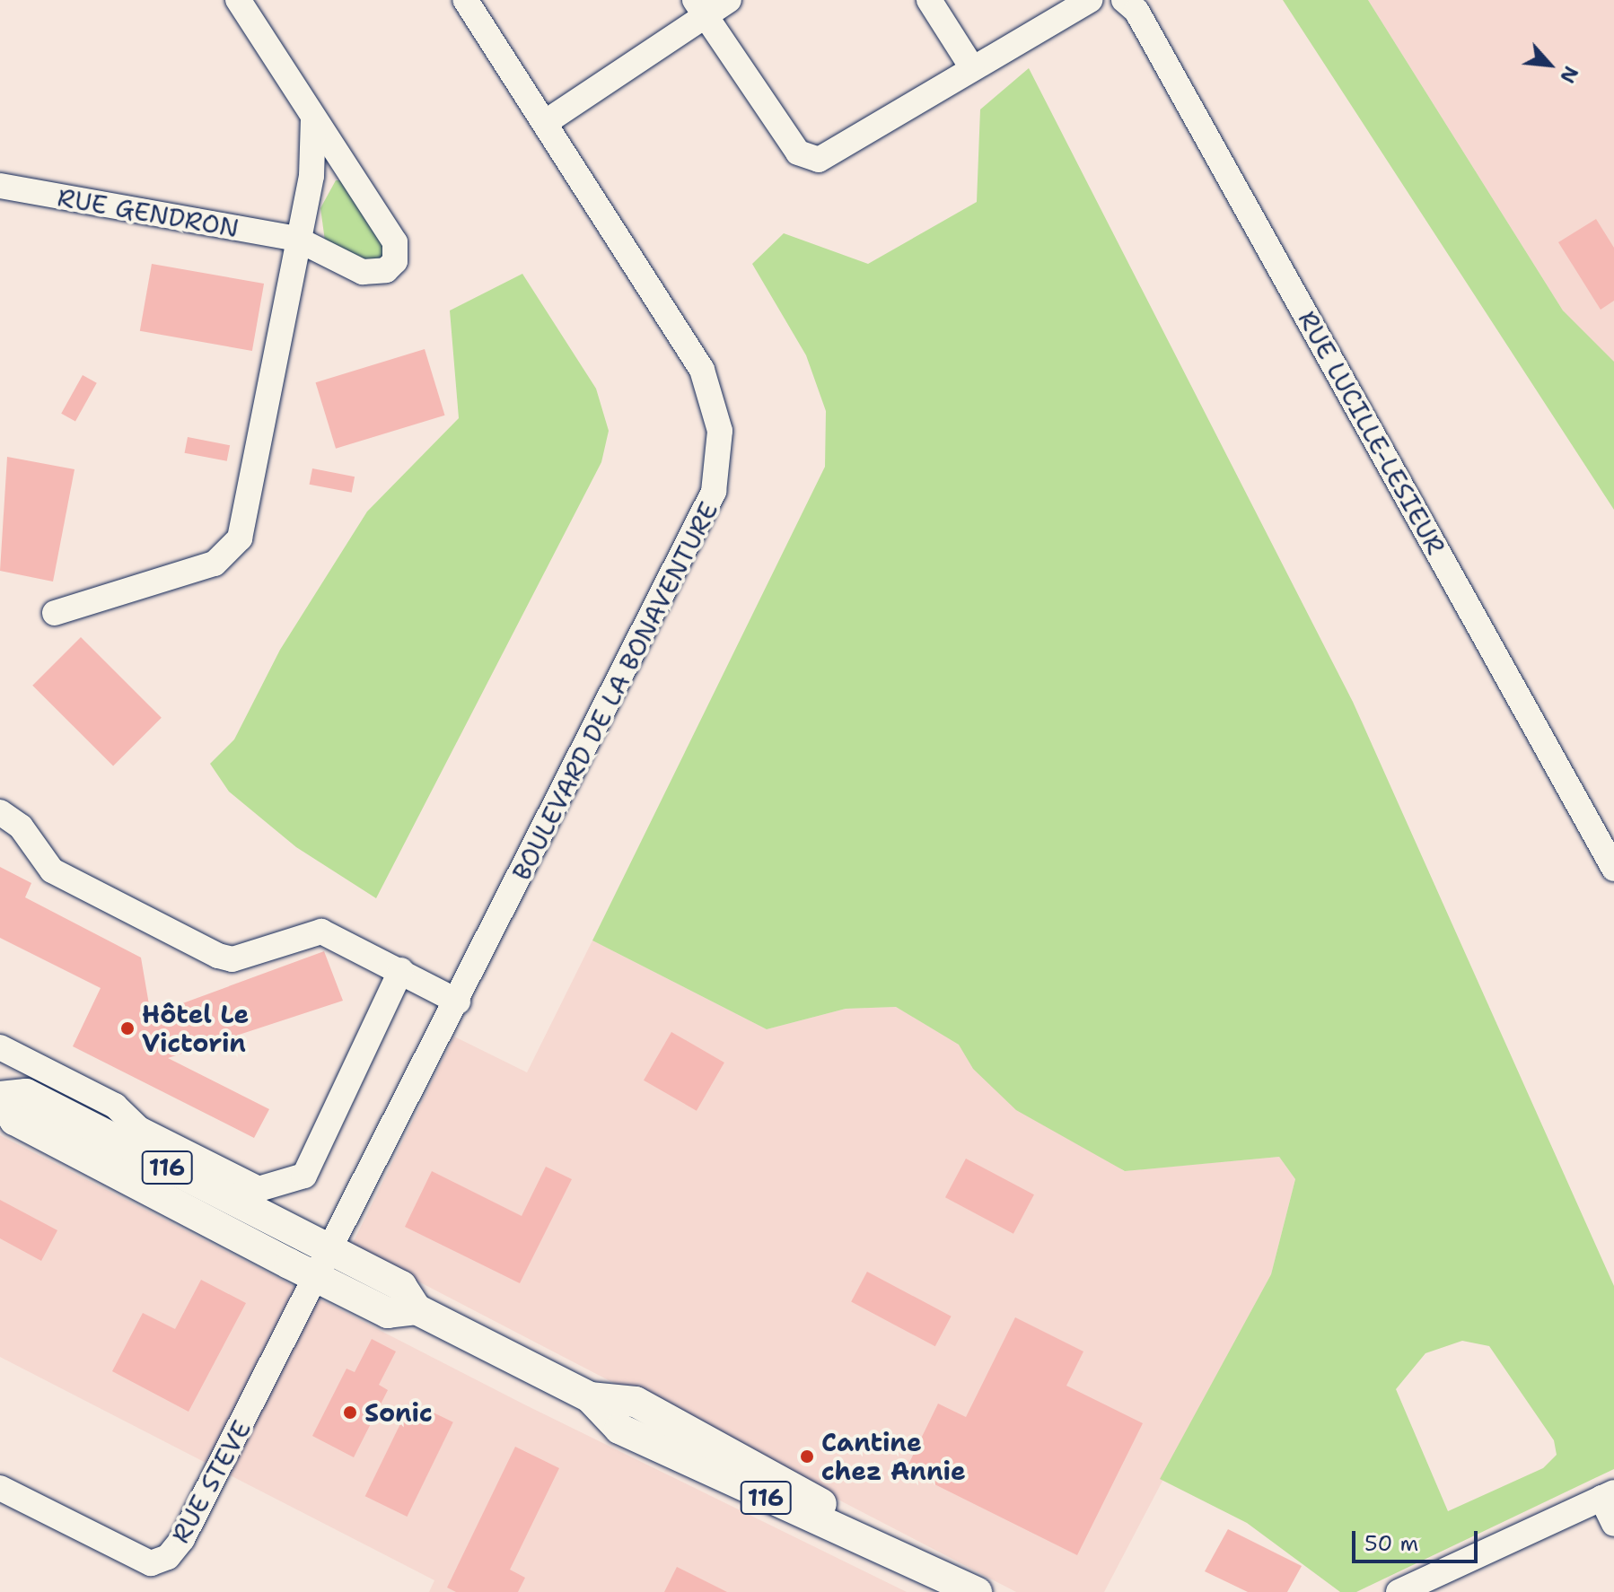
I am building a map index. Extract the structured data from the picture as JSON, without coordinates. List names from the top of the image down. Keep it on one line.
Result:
{"streets":{"main road":["116"],"street":["RUE GENDRON","RUE LUCILLE-LESIEUR","BOULEVARD DE LA BONAVENTURE","RUE STEVE"]},"crossings":[["BOULEVARD DE LA BONAVENTURE","116"],["BOULEVARD DE LA BONAVENTURE","RUE STEVE"],["116","RUE STEVE"]],"places":["Hôtel Le Victorin","Sonic","Cantine chez Annie"],"scale_bar":"50 m","north":"bottom right"}
